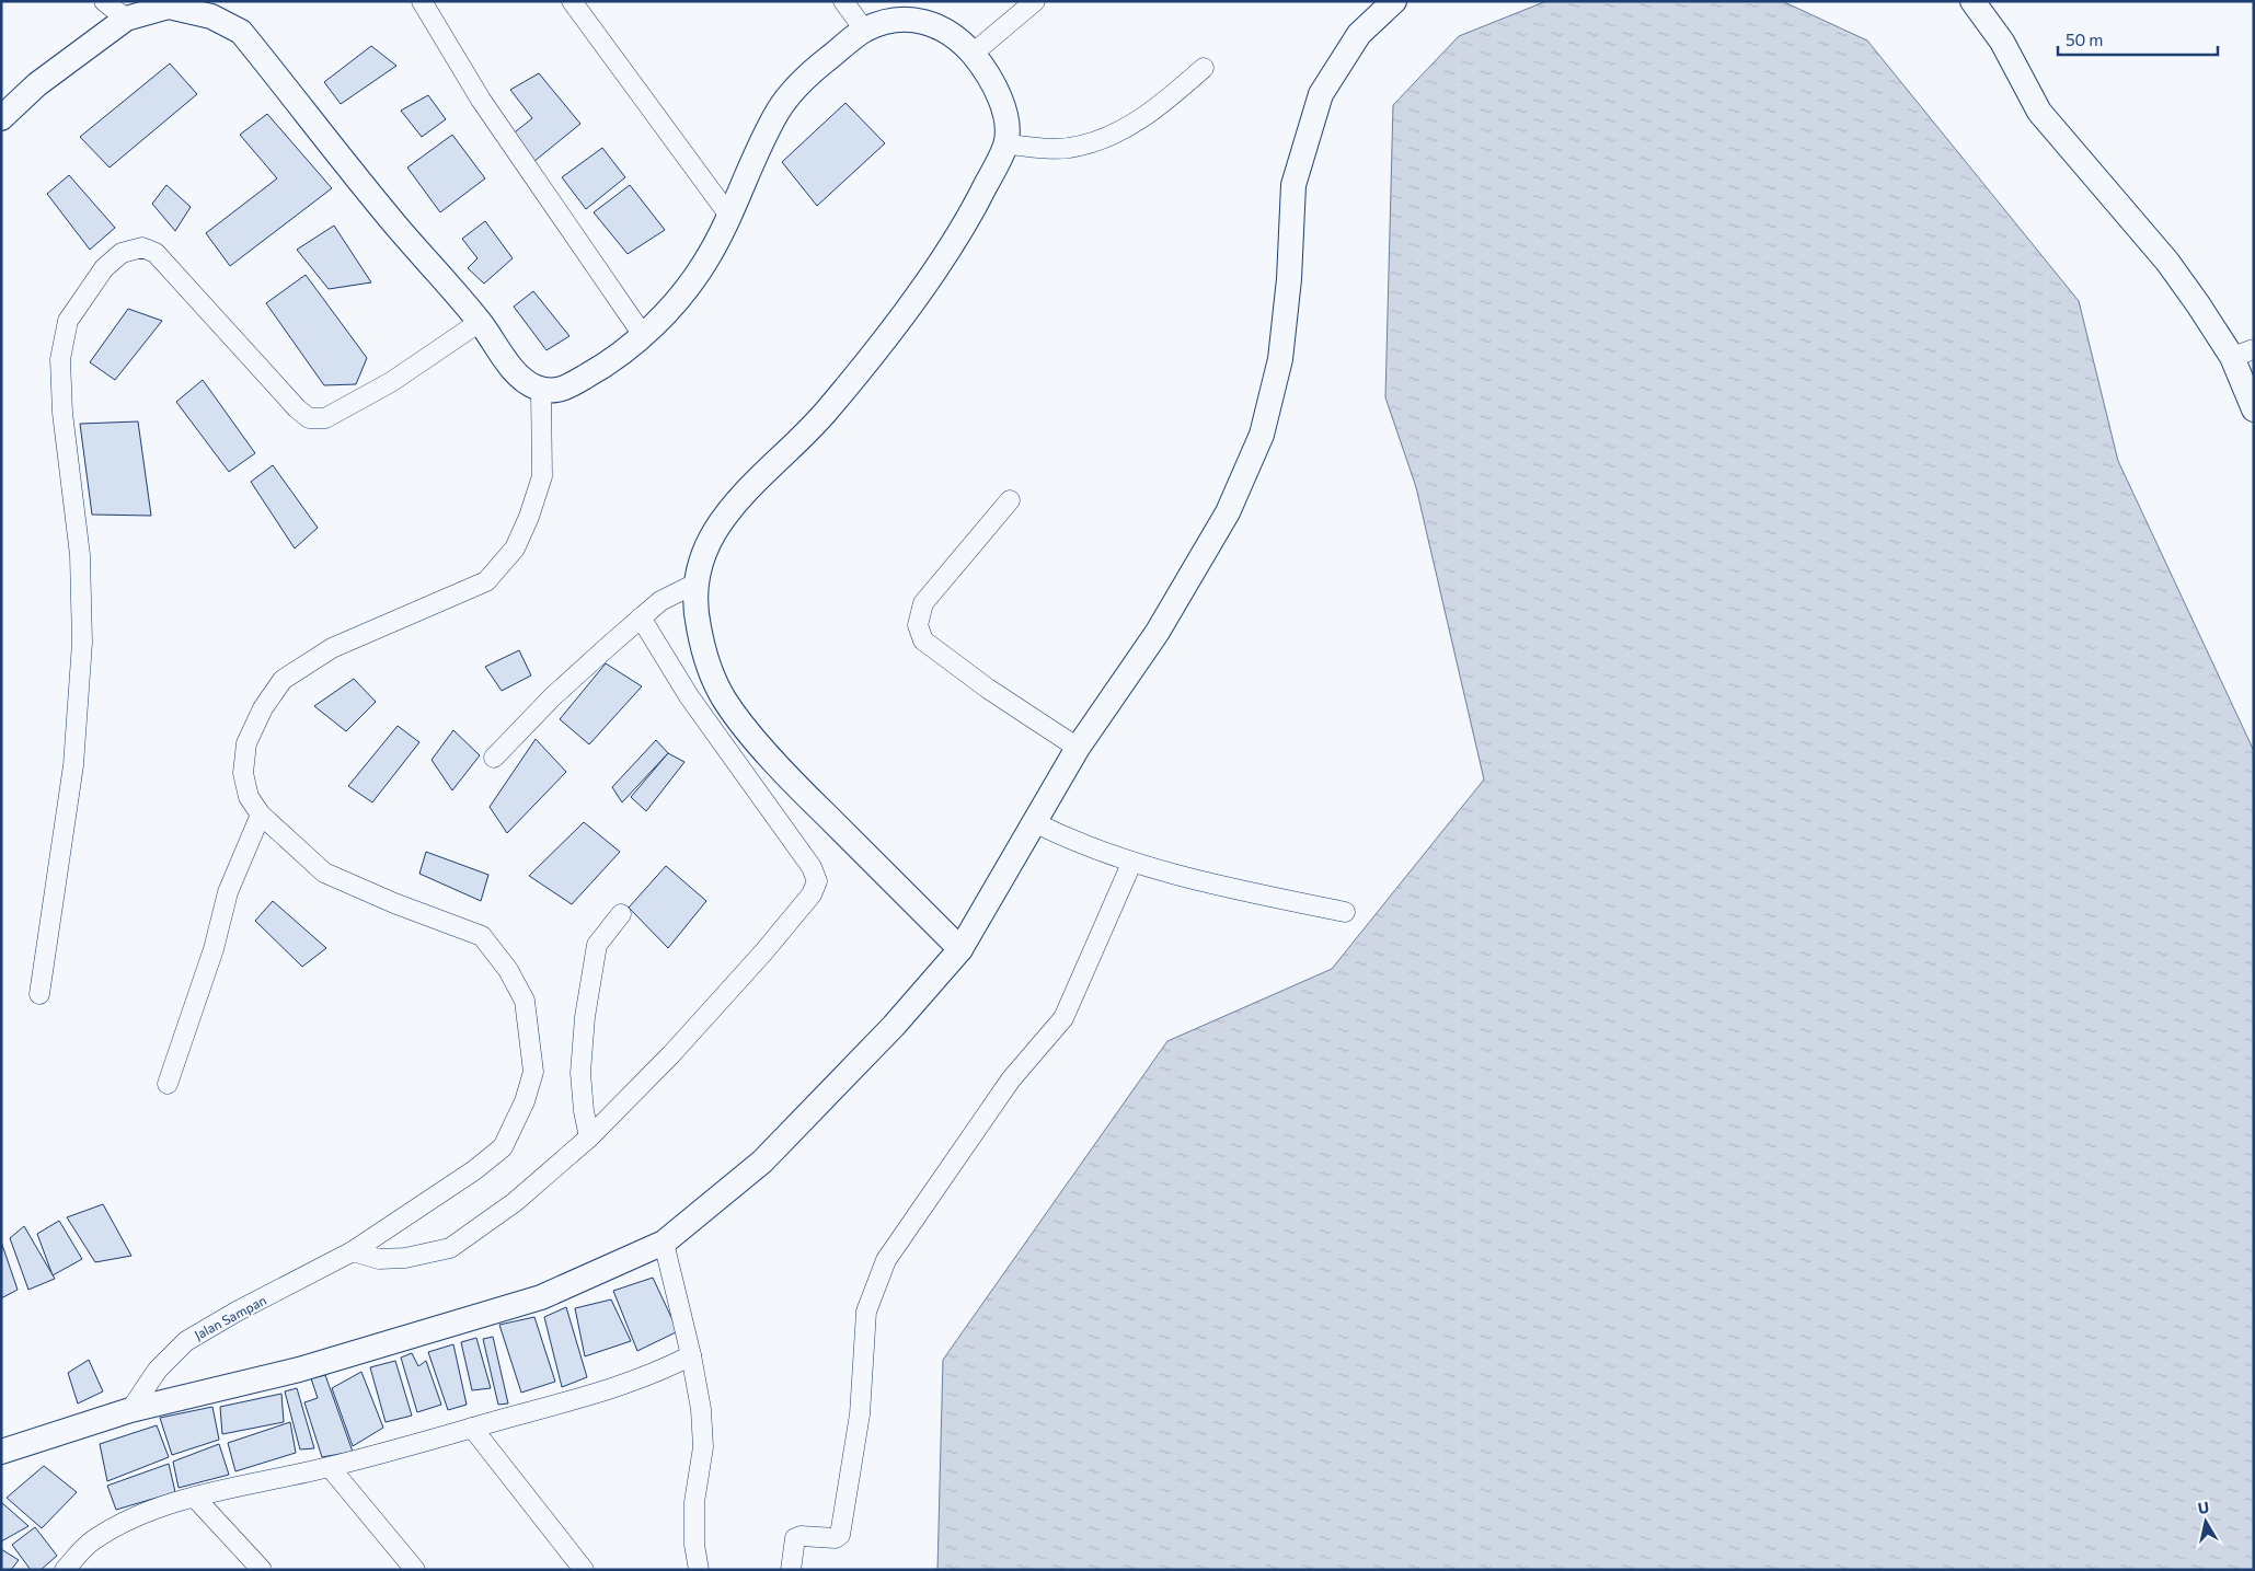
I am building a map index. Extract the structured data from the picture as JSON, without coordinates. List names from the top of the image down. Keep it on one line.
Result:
{"streets":{"street":["Jalan Sampan"]},"scale_bar":"50 m","north":"top"}
